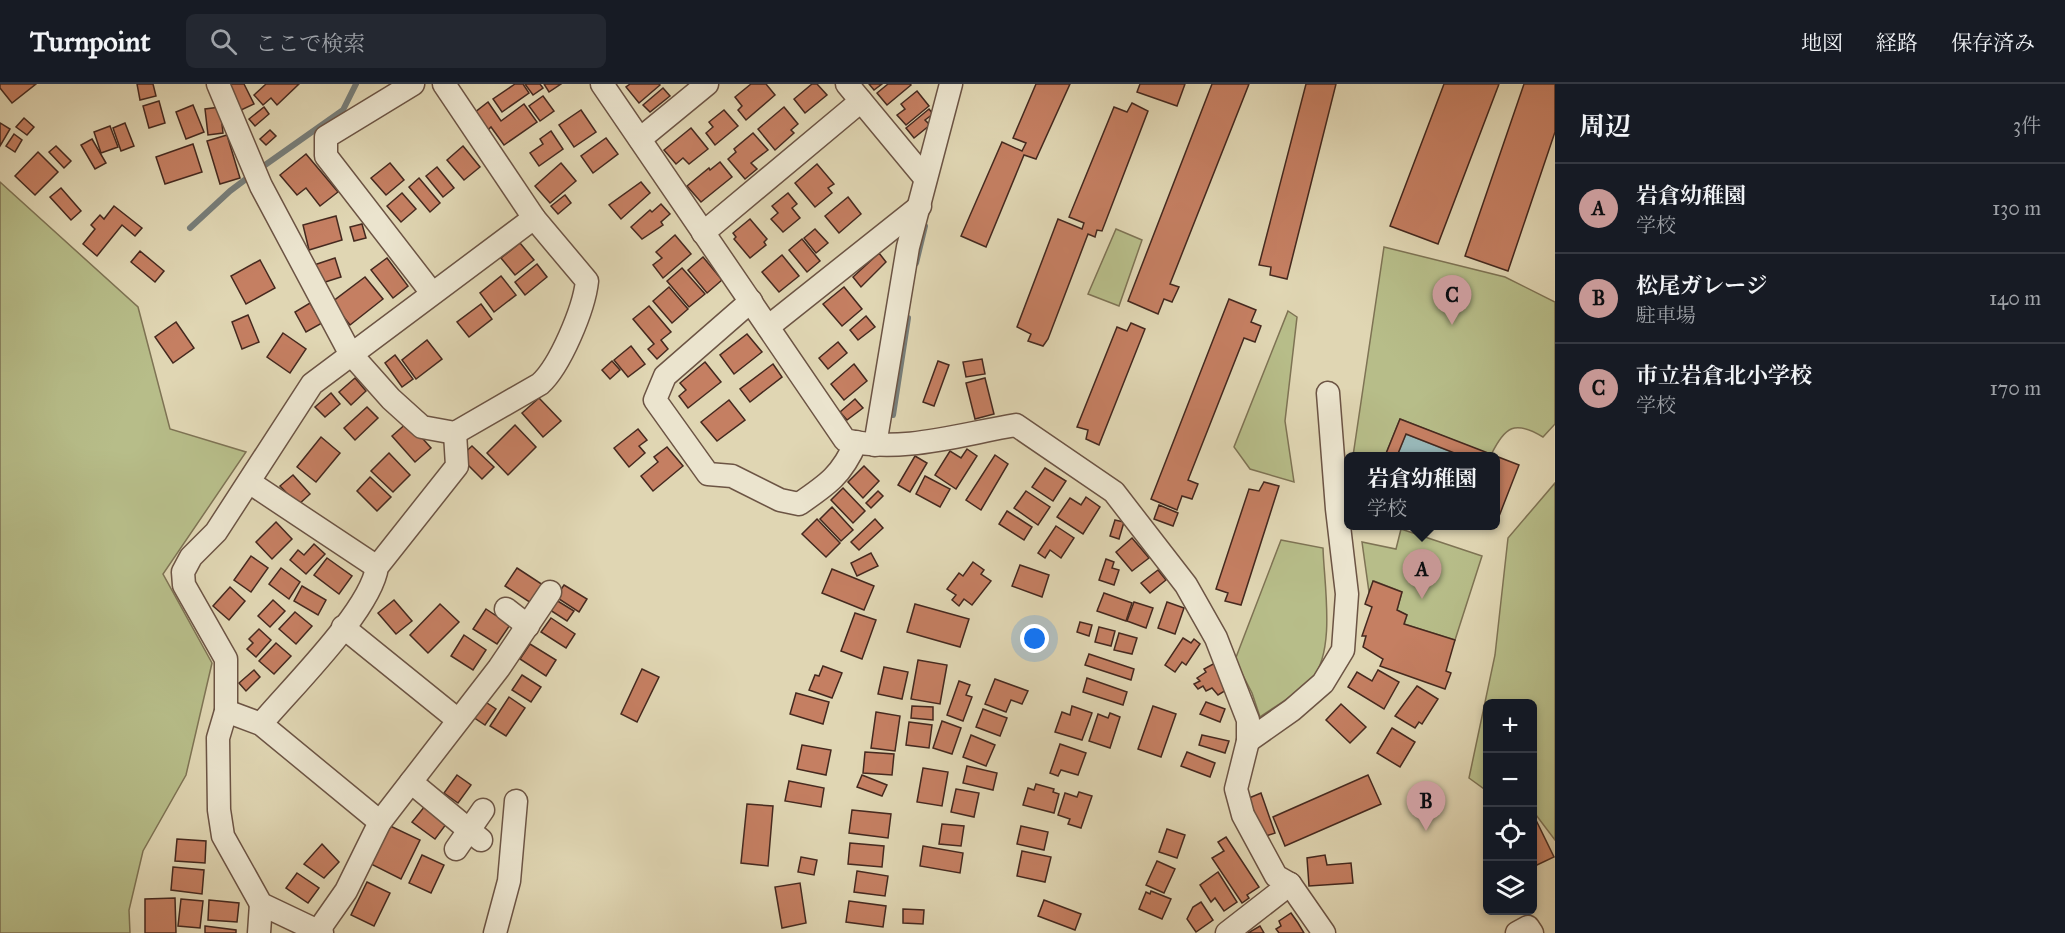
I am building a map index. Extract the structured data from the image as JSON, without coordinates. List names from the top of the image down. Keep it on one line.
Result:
{"page":{"header":"Turnpoint","search":"ここで検索","nav":["地図","経路","保存済み"],"heading":["周辺","3件"],"list":[{"mark":"A","name":"岩倉幼稚園","note":"学校","value":"130 m"},{"mark":"B","name":"松尾ガレージ","note":"駐車場","value":"140 m"},{"mark":"C","name":"市立岩倉北小学校","note":"学校","value":"170 m"}],"pins":["C","A","B"],"popup":["岩倉幼稚園","学校"],"map_buttons":["+","−"]}}
